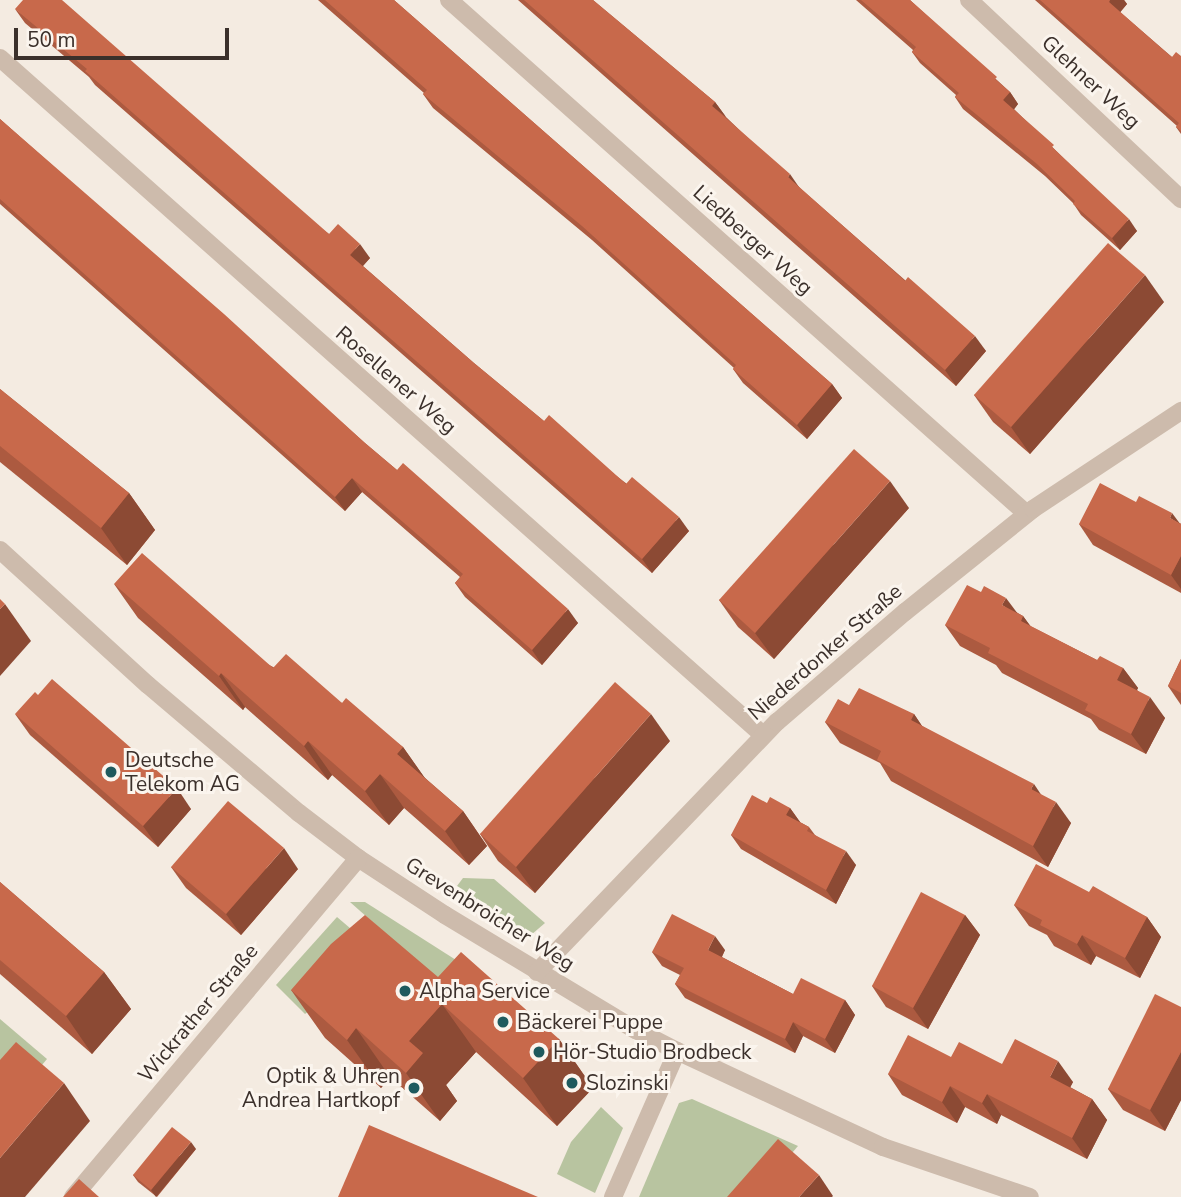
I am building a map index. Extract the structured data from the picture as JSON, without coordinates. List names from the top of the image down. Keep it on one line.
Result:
{"streets":{"street":["Glehner Weg","Liedberger Weg","Rosellener Weg","Niederdonker Straße","Grevenbroicher Weg","Wickrather Straße"]},"crossings":[["Liedberger Weg","Niederdonker Straße"],["Rosellener Weg","Niederdonker Straße"],["Niederdonker Straße","Grevenbroicher Weg"],["Grevenbroicher Weg","Wickrather Straße"]],"places":["Deutsche Telekom AG","Alpha Service","Bäckerei Puppe","Hör-Studio Brodbeck","Slozinski","Optik & Uhren Andrea Hartkopf"],"scale_bar":"50 m"}
